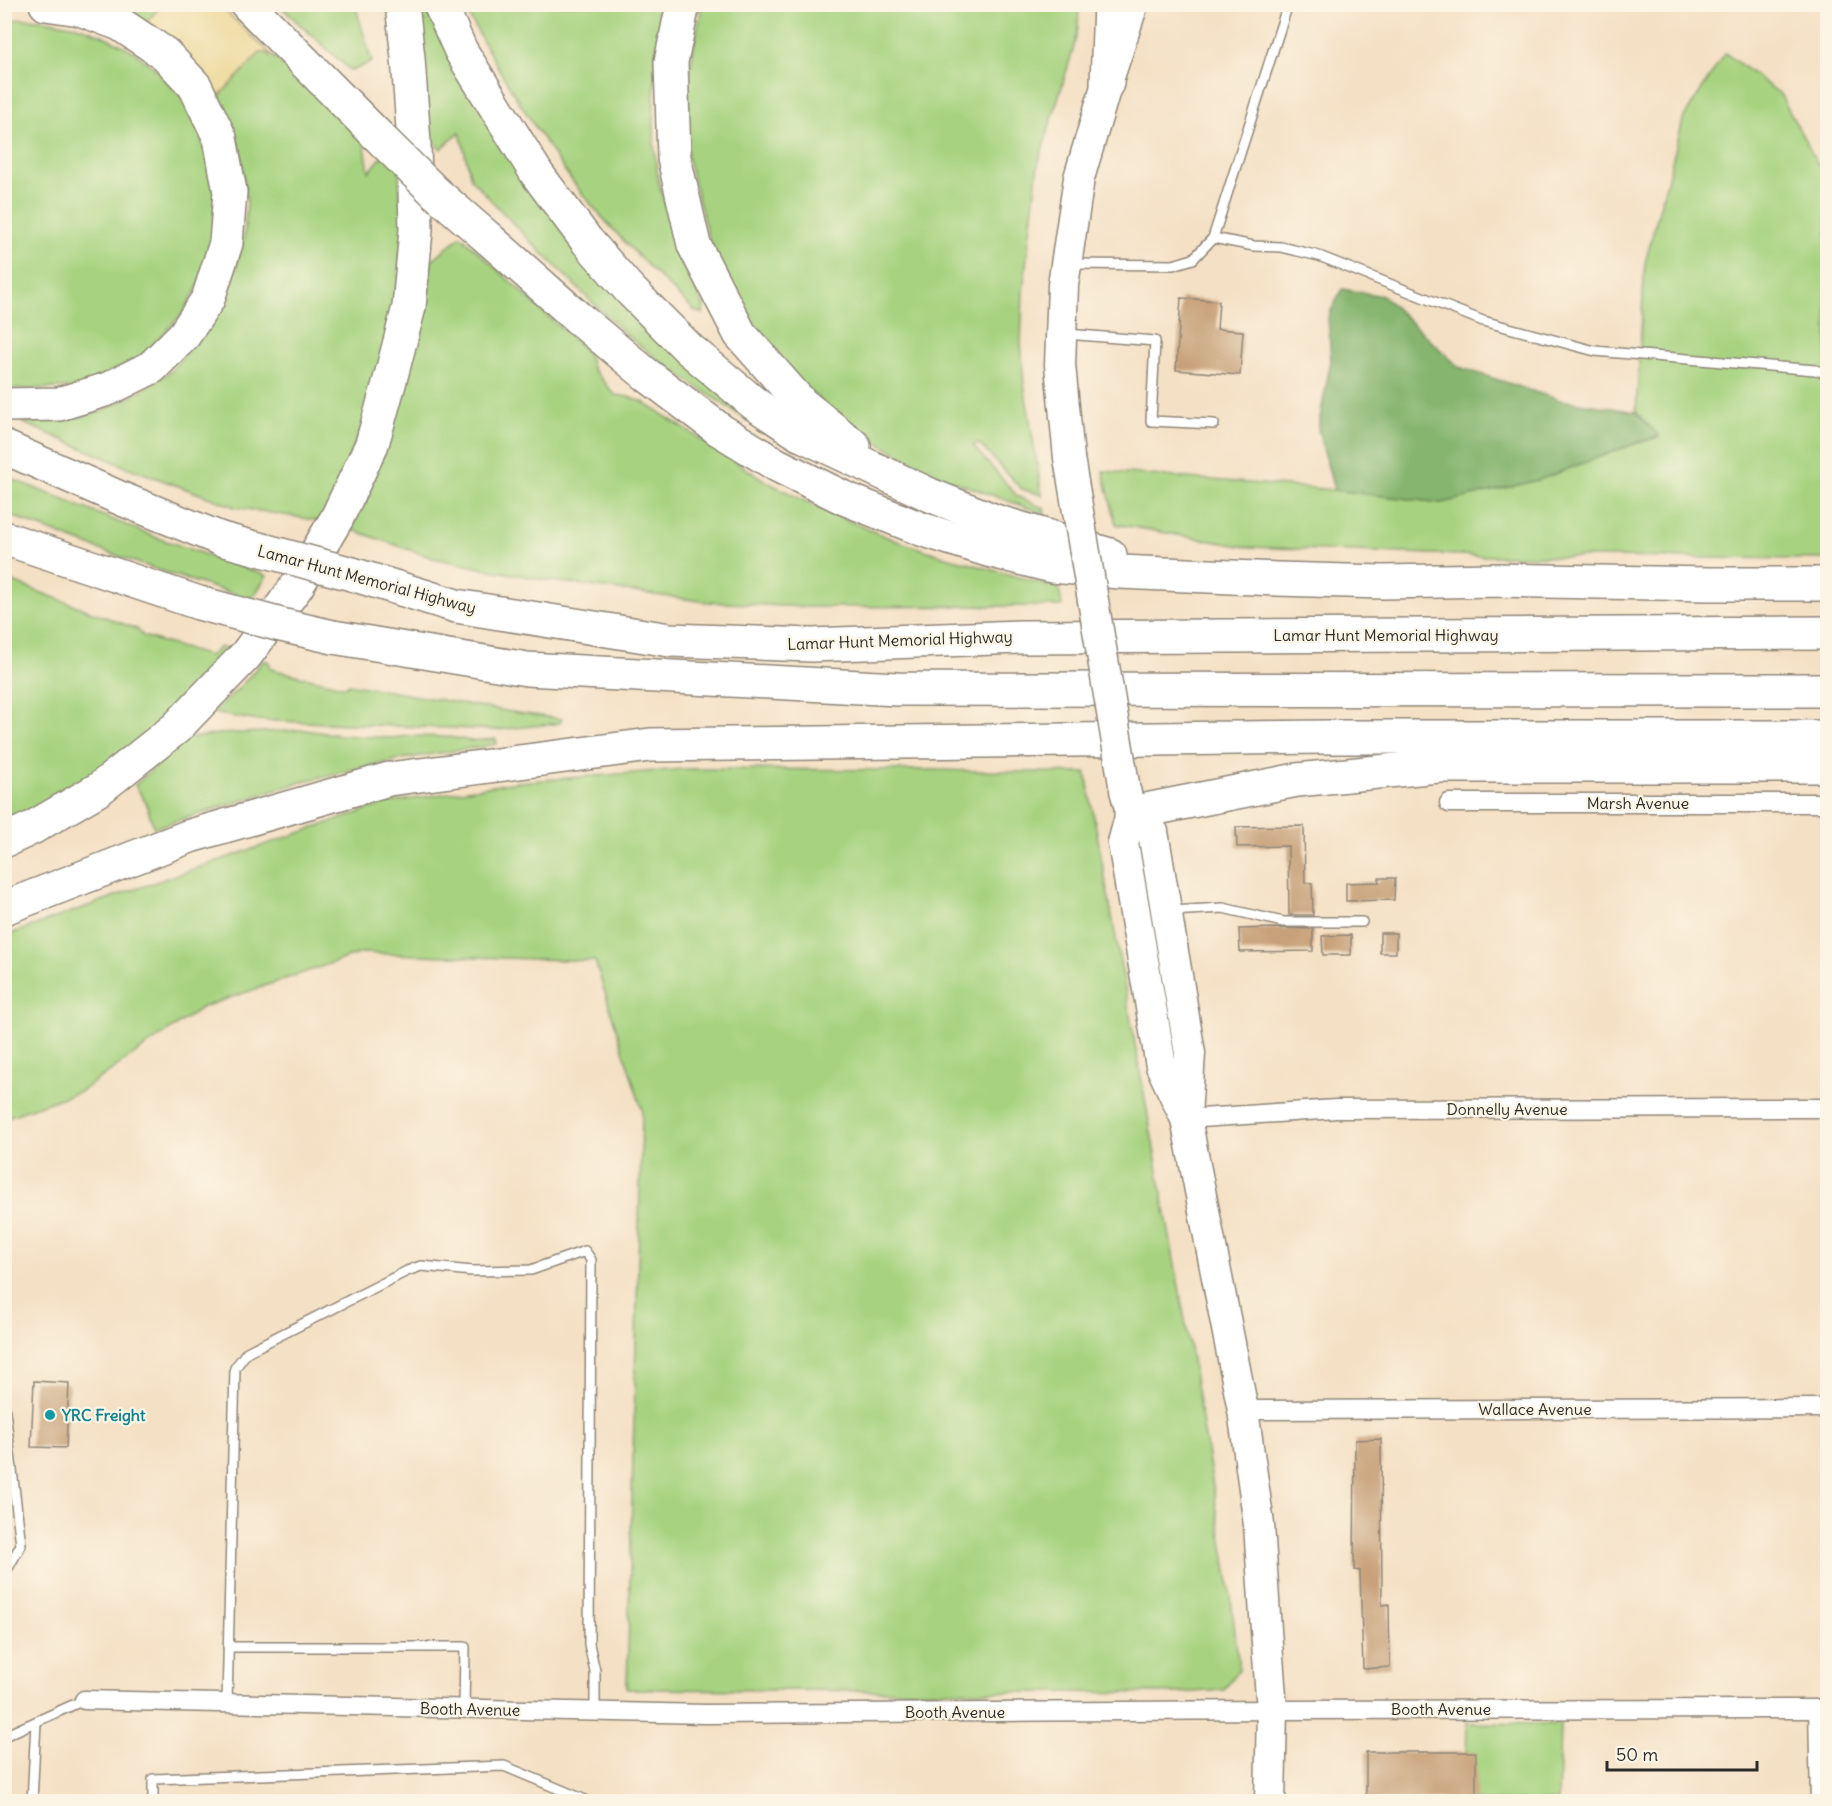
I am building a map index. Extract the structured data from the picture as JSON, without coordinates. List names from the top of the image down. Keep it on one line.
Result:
{"streets":{"highway":["Lamar Hunt Memorial Highway"],"street":["Marsh Avenue","Donnelly Avenue","Wallace Avenue","Booth Avenue"]},"places":["YRC Freight"],"scale_bar":"50 m"}
